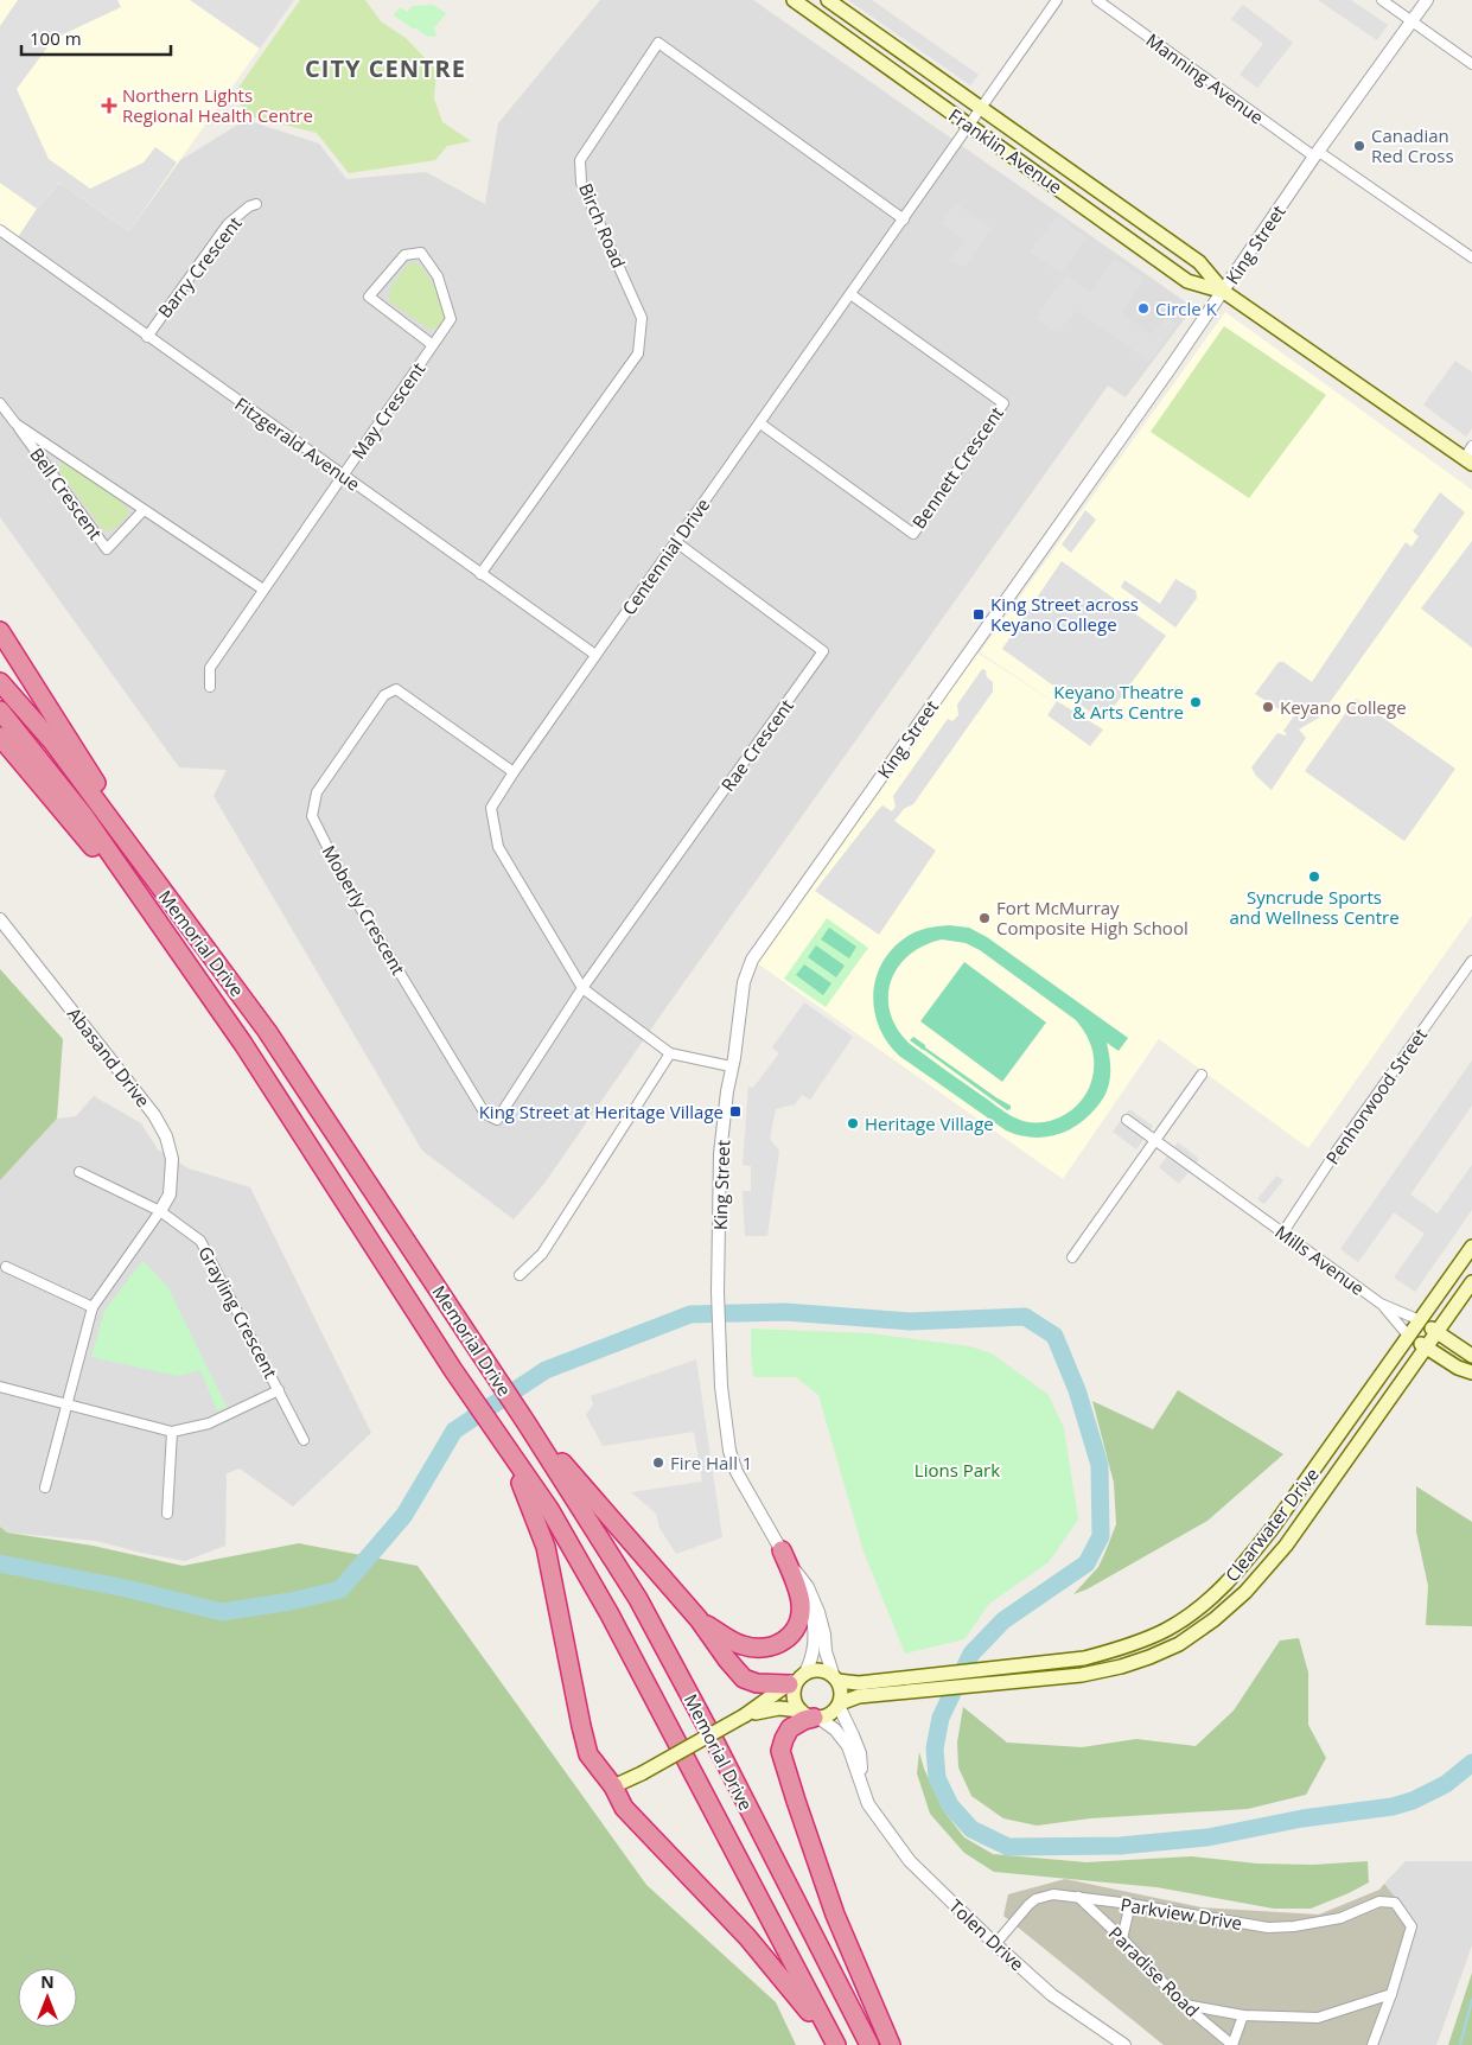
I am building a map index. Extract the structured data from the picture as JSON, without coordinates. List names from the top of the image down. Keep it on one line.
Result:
{"streets":{"highway":["Memorial Drive"],"main road":["Franklin Avenue","Clearwater Drive"],"street":["Manning Avenue","Birch Road","King Street","Barry Crescent","May Crescent","Fitzgerald Avenue","Bennett Crescent","Bell Crescent","Centennial Drive","Rae Crescent","Moberly Crescent","Abasand Drive","Penhorwood Street","Mills Avenue","Grayling Crescent","Parkview Drive","Tolen Drive","Paradise Road"]},"crossings":[["Manning Avenue","King Street"],["Franklin Avenue","King Street"],["Franklin Avenue","Centennial Drive"],["Birch Road","Fitzgerald Avenue"],["Birch Road","Centennial Drive"],["King Street","Centennial Drive"],["King Street","Clearwater Drive"],["King Street","Tolen Drive"],["Barry Crescent","Fitzgerald Avenue"],["May Crescent","Fitzgerald Avenue"],["Fitzgerald Avenue","Centennial Drive"],["Bennett Crescent","Centennial Drive"],["Centennial Drive","Rae Crescent"],["Centennial Drive","Moberly Crescent"],["Rae Crescent","Moberly Crescent"],["Abasand Drive","Grayling Crescent"],["Penhorwood Street","Mills Avenue"],["Mills Avenue","Clearwater Drive"],["Clearwater Drive","Tolen Drive"],["Parkview Drive","Tolen Drive"],["Parkview Drive","Paradise Road"]],"districts":["CITY CENTRE"],"parks":["Lions Park"],"places":{"health":["Northern Lights Regional Health Centre"],"other":["Canadian Red Cross","Circle K","Keyano Theatre & Arts Centre","Keyano College","Syncrude Sports and Wellness Centre","Fort McMurray Composite High School","Heritage Village","Fire Hall 1"],"transit":["King Street across Keyano College","King Street at Heritage Village"]},"scale_bar":"100 m","north":"top"}
